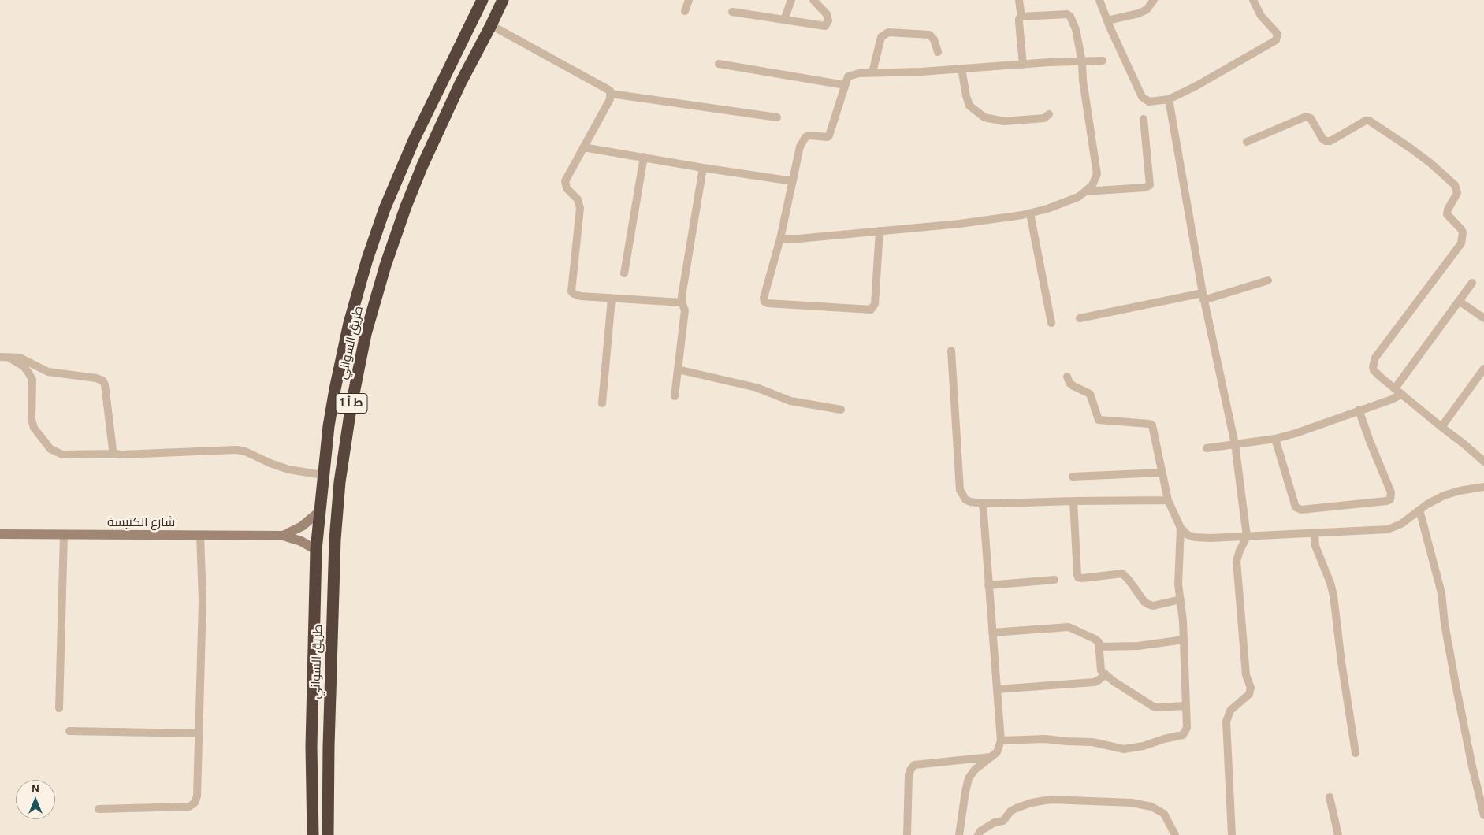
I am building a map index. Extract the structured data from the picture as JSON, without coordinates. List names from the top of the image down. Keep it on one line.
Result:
{"streets":{"highway":["طريق السواني","ط أ 1"],"main road":["شارع الكنيسة"]},"crossings":[["طريق السواني","شارع الكنيسة"]],"north":"top"}
